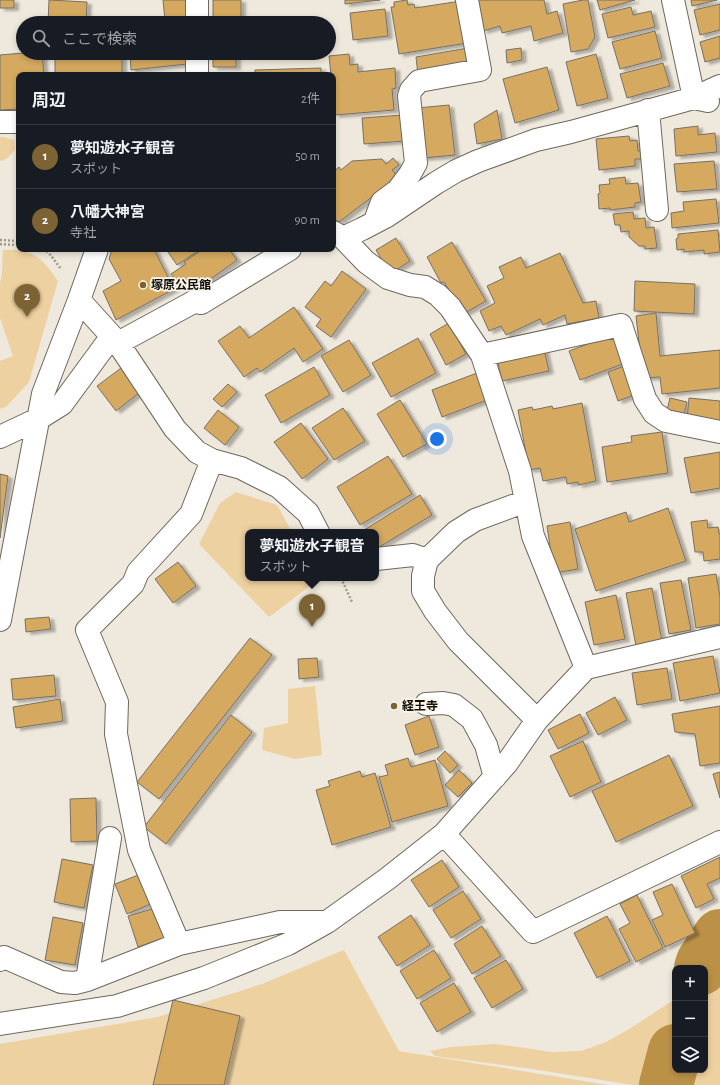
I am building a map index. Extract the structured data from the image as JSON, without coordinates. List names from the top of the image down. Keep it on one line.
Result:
{"places":["塚原公民館","経王寺"],"page":{"search":"ここで検索","heading":["周辺","2件"],"list":[{"mark":"1","name":"夢知遊水子観音","note":"スポット","value":"50 m"},{"mark":"2","name":"八幡大神宮","note":"寺社","value":"90 m"}],"pins":["2","1"],"popup":["夢知遊水子観音","スポット"],"map_buttons":["+","−"]}}
